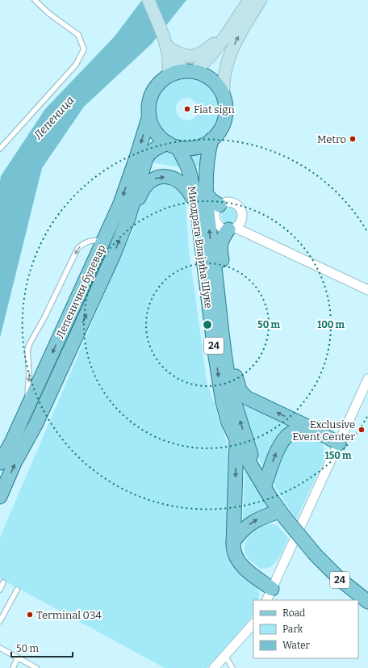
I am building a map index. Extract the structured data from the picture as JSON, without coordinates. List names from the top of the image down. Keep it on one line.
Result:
{"streets":{"main road":["Миодрага Влајића Шуке","Лепенички булевар","24"]},"crossings":[["Миодрага Влајића Шуке","Лепенички булевар"],["Миодрага Влајића Шуке","24"],["Лепенички булевар","24"]],"water":["Лепеница"],"places":["Fiat sign","Metro","Exclusive Event Center","Terminal 034"],"legend":["Road","Park","Water"],"scale_bar":"50 m","rings":["50 m","100 m","150 m"]}
